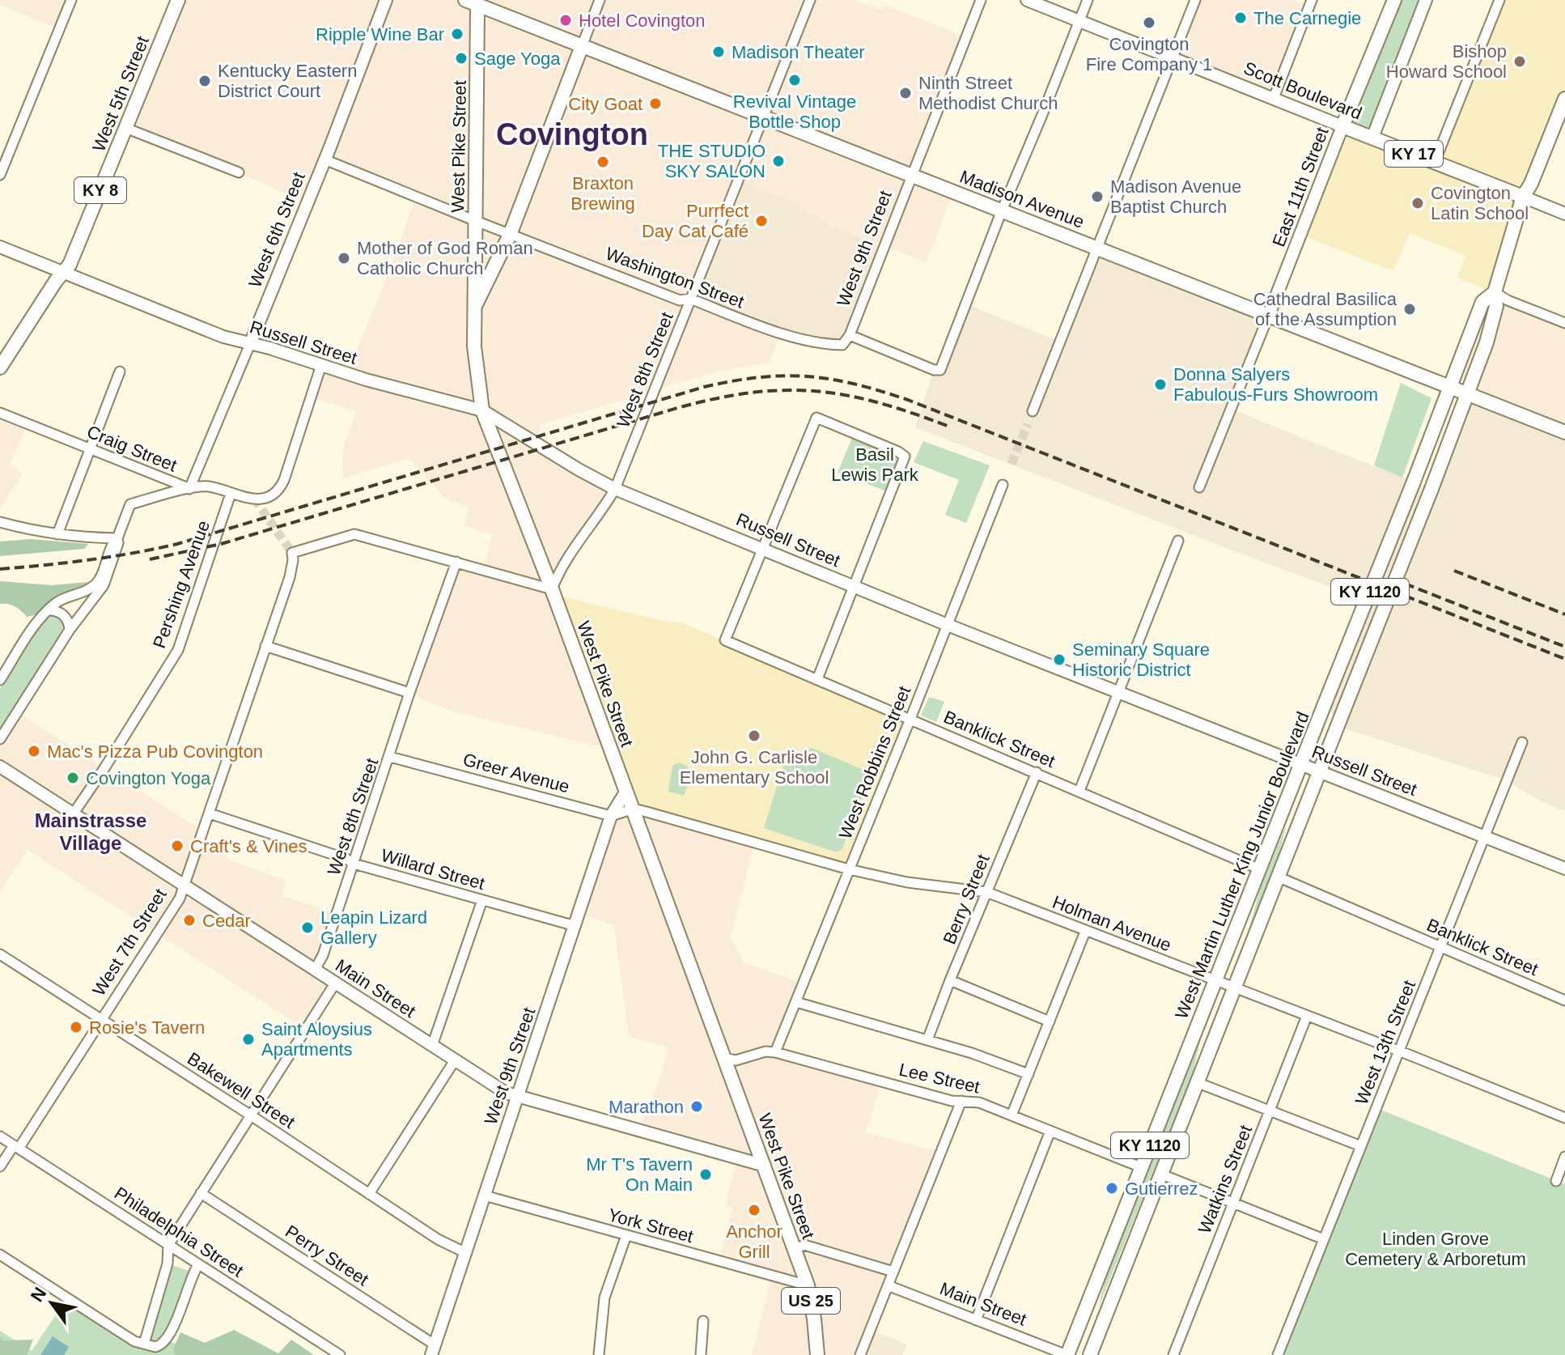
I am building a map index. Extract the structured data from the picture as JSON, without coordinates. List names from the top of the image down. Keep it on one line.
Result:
{"streets":{"main road":["Scott Boulevard","West 5th Street","West Pike Street","KY 17","East 11th Street","KY 8","Madison Avenue","KY 1120","West Martin Luther King Junior Boulevard","US 25"],"street":["West 6th Street","West 9th Street","Washington Street","Russell Street","West 8th Street","Craig Street","Pershing Avenue","Banklick Street","West Robbins Street","Greer Avenue","Willard Street","Berry Street","Holman Avenue","West 7th Street","Main Street","West 13th Street","Lee Street","Bakewell Street","Watkins Street","York Street","Philadelphia Street","Perry Street"]},"crossings":[["Scott Boulevard","East 11th Street"],["West 5th Street","Russell Street"],["West Pike Street","Madison Avenue"],["West Pike Street","West 9th Street"],["West Pike Street","Washington Street"],["West Pike Street","Russell Street"],["West Pike Street","West 8th Street"],["West Pike Street","Holman Avenue"],["West Pike Street","Main Street"],["West Pike Street","Lee Street"],["West Pike Street","York Street"],["East 11th Street","Madison Avenue"],["Madison Avenue","West 9th Street"],["Madison Avenue","West 8th Street"],["Madison Avenue","KY 1120"],["Madison Avenue","West Martin Luther King Junior Boulevard"],["West 6th Street","Washington Street"],["West 6th Street","Russell Street"],["West 6th Street","Craig Street"],["West 9th Street","Washington Street"],["West 9th Street","Greer Avenue"],["West 9th Street","Willard Street"],["West 9th Street","Main Street"],["West 9th Street","Bakewell Street"],["West 9th Street","York Street"],["West 9th Street","Perry Street"],["Washington Street","West 8th Street"],["Russell Street","West 8th Street"],["Russell Street","Craig Street"],["Russell Street","Banklick Street"],["Russell Street","West Robbins Street"],["Russell Street","West Martin Luther King Junior Boulevard"],["Russell Street","West 13th Street"],["West 8th Street","Greer Avenue"],["West 8th Street","Willard Street"],["West 8th Street","West 7th Street"],["West 8th Street","Main Street"],["Craig Street","Pershing Avenue"],["Pershing Avenue","Main Street"],["KY 1120","West Martin Luther King Junior Boulevard"],["Banklick Street","West Robbins Street"],["Banklick Street","West Martin Luther King Junior Boulevard"],["Banklick Street","Berry Street"],["Banklick Street","West 13th Street"],["West Robbins Street","Holman Avenue"],["West Robbins Street","Lee Street"],["West Martin Luther King Junior Boulevard","Holman Avenue"],["West Martin Luther King Junior Boulevard","Main Street"],["West Martin Luther King Junior Boulevard","Lee Street"],["Willard Street","West 7th Street"],["Berry Street","Holman Avenue"],["Holman Avenue","West 13th Street"],["Holman Avenue","Watkins Street"],["West 7th Street","Main Street"],["West 7th Street","Bakewell Street"],["West 7th Street","Philadelphia Street"]],"districts":["Covington","Mainstrasse Village"],"parks":["Basil Lewis Park","Linden Grove Cemetery & Arboretum"],"places":["The Carnegie","Hotel Covington","Covington Fire Company 1","Ripple Wine Bar","Madison Theater","Sage Yoga","Bishop Howard School","Revival Vintage Bottle Shop","Kentucky Eastern District Court","Ninth Street Methodist Church","City Goat","THE STUDIO SKY SALON","Braxton Brewing","Madison Avenue Baptist Church","Covington Latin School","Purrfect Day Cat Café","Mother of God Roman Catholic Church","Cathedral Basilica of the Assumption","Donna Salyers Fabulous-Furs Showroom","Seminary Square Historic District","John G. Carlisle Elementary School","Mac's Pizza Pub Covington","Covington Yoga","Craft's & Vines","Cedar","Leapin Lizard Gallery","Rosie's Tavern","Saint Aloysius Apartments","Marathon","Mr T's Tavern On Main","Gutierrez","Anchor Grill"],"north":"top left"}
